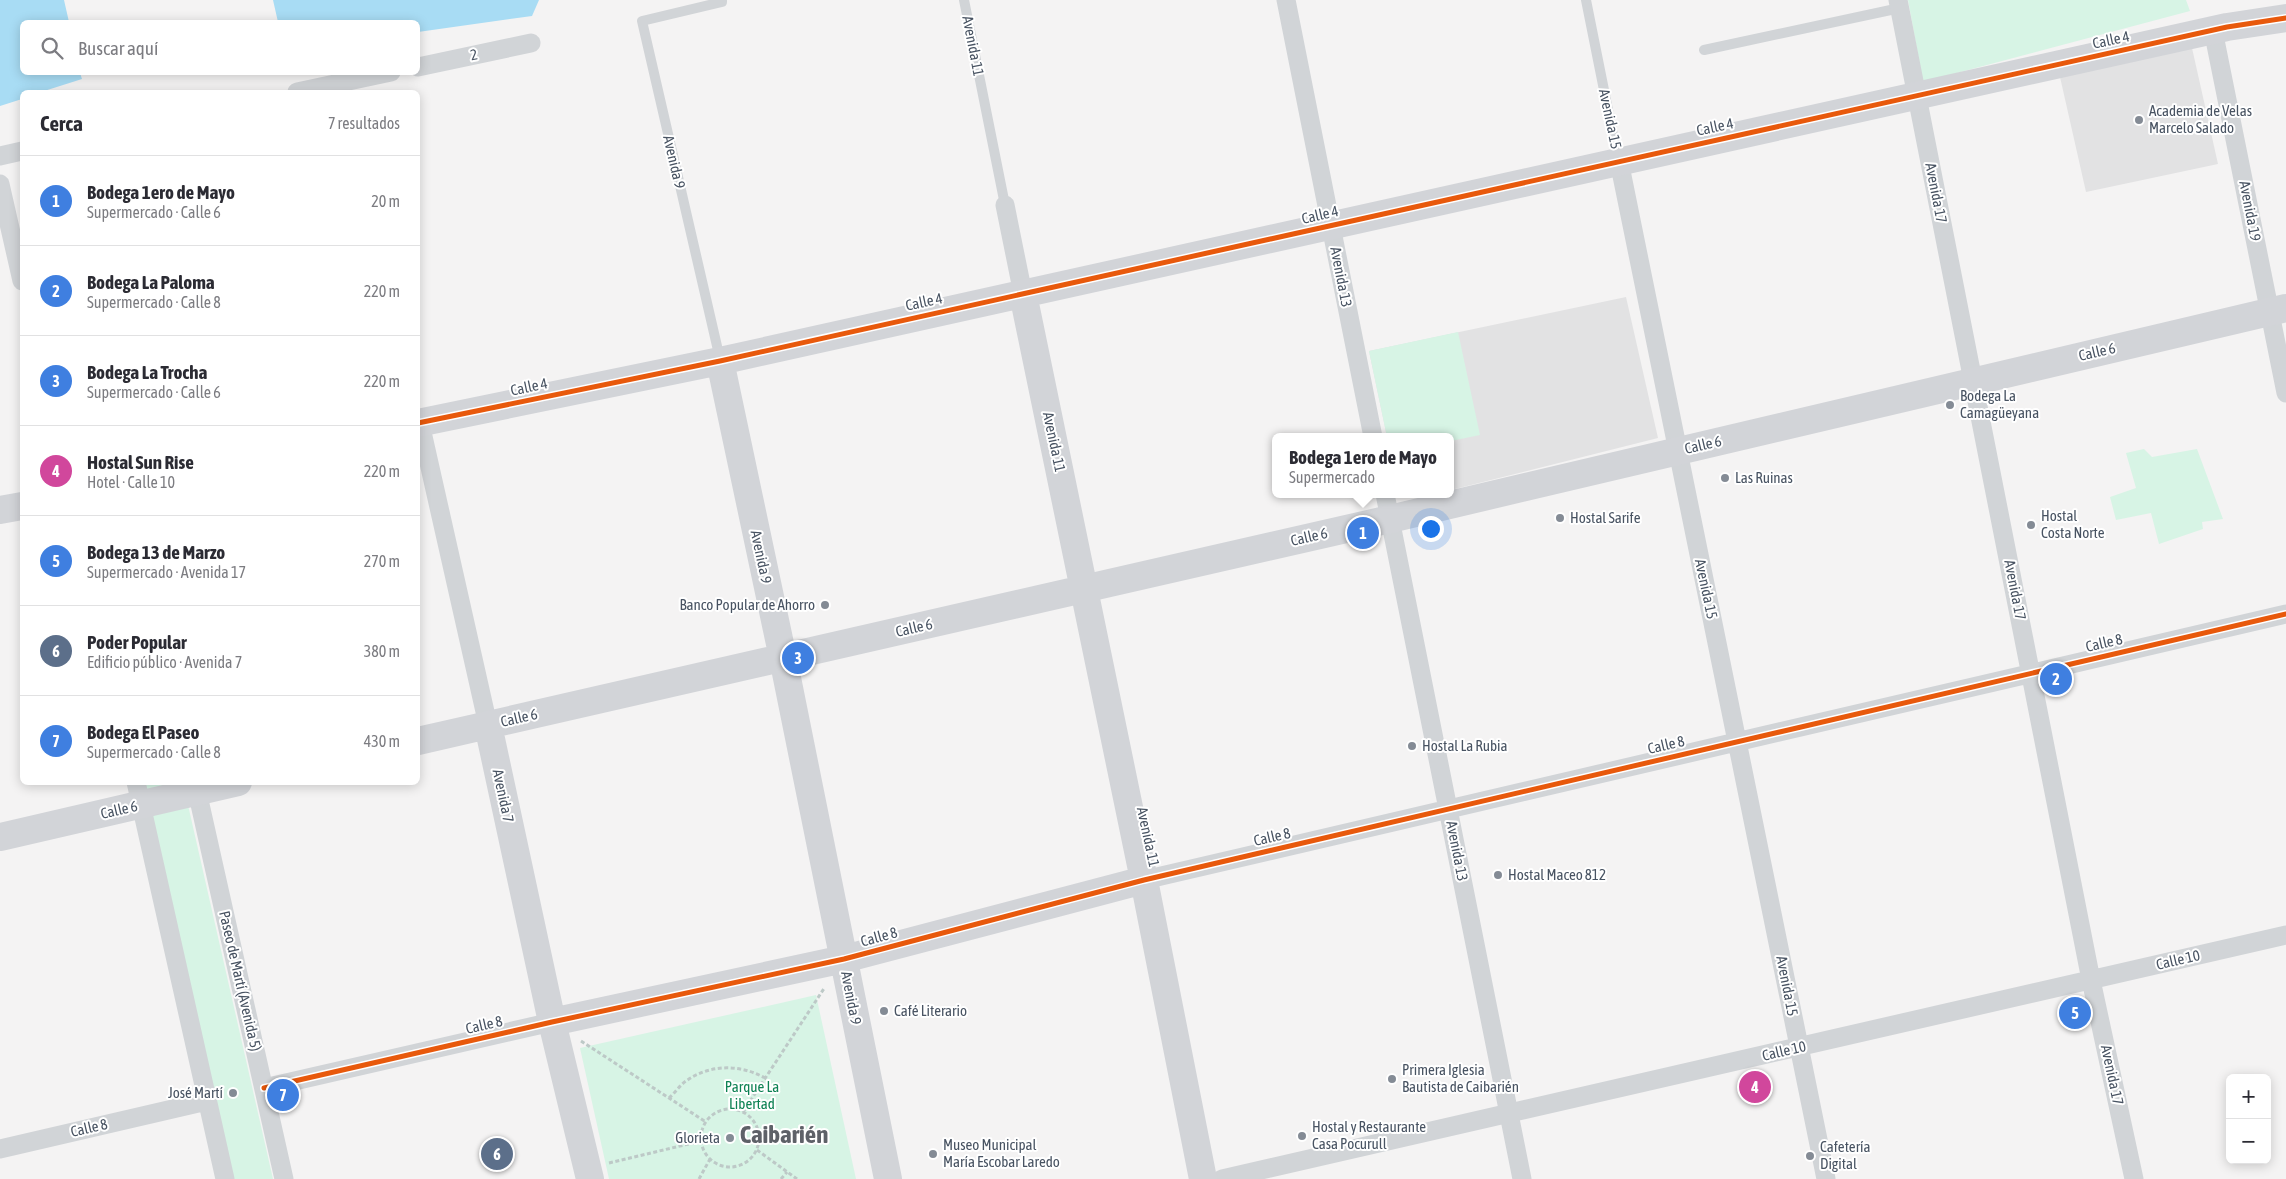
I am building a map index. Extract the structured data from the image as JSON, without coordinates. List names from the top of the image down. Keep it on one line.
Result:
{"streets":{"street":["Calle 4","Avenida 11","2","Avenida 15","Avenida 9","Avenida 17","Avenida 19","Avenida 13","Calle 6","Calle 8","Avenida 7","Calle 10","Paseo de Martí (Avenida 5)"]},"crossings":[["Calle 4","Avenida 11"],["Calle 4","Avenida 15"],["Calle 4","Avenida 9"],["Calle 4","Avenida 17"],["Calle 4","Avenida 19"],["Calle 4","Avenida 13"],["Avenida 11","Calle 6"],["Avenida 11","Calle 8"],["Avenida 15","Calle 6"],["Avenida 15","Calle 8"],["Avenida 15","Calle 10"],["Avenida 9","Calle 6"],["Avenida 9","Calle 8"],["Avenida 17","Calle 6"],["Avenida 17","Calle 8"],["Avenida 17","Calle 10"],["Avenida 19","Calle 6"],["Avenida 13","Calle 6"],["Avenida 13","Calle 8"],["Avenida 13","Calle 10"],["Calle 6","Avenida 7"],["Calle 6","Paseo de Martí (Avenida 5)"],["Calle 8","Avenida 7"],["Calle 8","Paseo de Martí (Avenida 5)"]],"districts":["Caibarién"],"parks":["Parque La Libertad"],"places":["Academia de Velas Marcelo Salado","Bodega La Camagüeyana","Las Ruinas","Hostal Sarife","Hostal Costa Norte","Banco Popular de Ahorro","Hostal La Rubia","Hostal Maceo 812","Café Literario","Primera Iglesia Bautista de Caibarién","José Martí","Hostal y Restaurante Casa Pocurull","Glorieta","Museo Municipal María Escobar Laredo","Cafetería Digital"],"page":{"search":"Buscar aquí","heading":["Cerca","7 resultados"],"list":[{"mark":"1","name":"Bodega 1ero de Mayo","note":"Supermercado · Calle 6","value":"20 m"},{"mark":"2","name":"Bodega La Paloma","note":"Supermercado · Calle 8","value":"220 m"},{"mark":"3","name":"Bodega La Trocha","note":"Supermercado · Calle 6","value":"220 m"},{"mark":"4","name":"Hostal Sun Rise","note":"Hotel · Calle 10","value":"220 m"},{"mark":"5","name":"Bodega 13 de Marzo","note":"Supermercado · Avenida 17","value":"270 m"},{"mark":"6","name":"Poder Popular","note":"Edificio público · Avenida 7","value":"380 m"},{"mark":"7","name":"Bodega El Paseo","note":"Supermercado · Calle 8","value":"430 m"}],"popup":["Bodega 1ero de Mayo","Supermercado"],"pins":["1","3","2","5","4","7","6"],"map_buttons":["+","−"]}}
